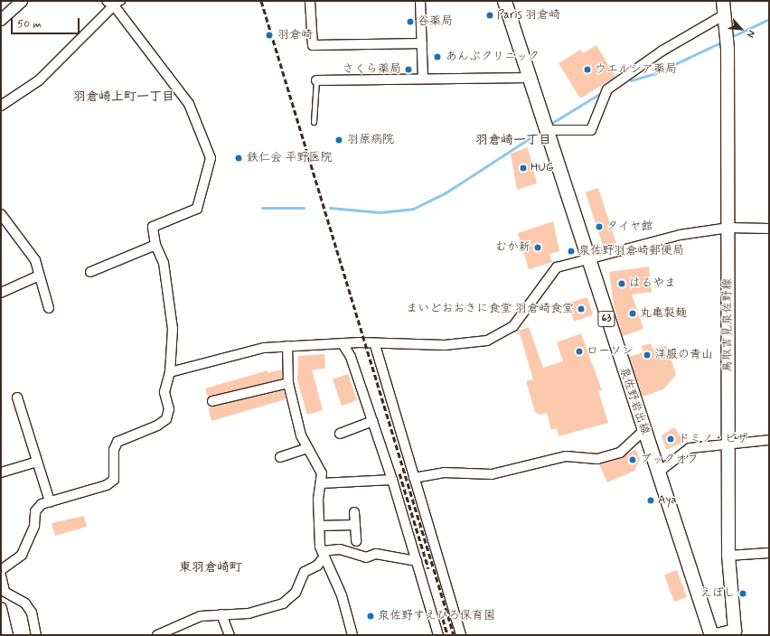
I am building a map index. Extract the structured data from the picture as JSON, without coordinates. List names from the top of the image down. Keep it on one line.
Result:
{"streets":{"main road":["63","鳥取吉見泉佐野線","泉佐野岩出線"]},"districts":["羽倉崎上町一丁目","羽倉崎一丁目","東羽倉崎町"],"places":["Paris 羽倉崎","谷薬局","羽倉崎","あんぶクリニック","さくら薬局","ウエルシア薬局","羽原病院","鉄仁会 平野医院","HUG","タイヤ館","むか新","泉佐野羽倉崎郵便局","はるやま","まいどおおきに食堂 羽倉崎食堂","丸亀製麺","ローソン","洋服の青山","ドミノ・ピザ","ブックオフ","Aya","えぼし","泉佐野すえひろ保育園"],"scale_bar":"50 m","north":"bottom right"}
